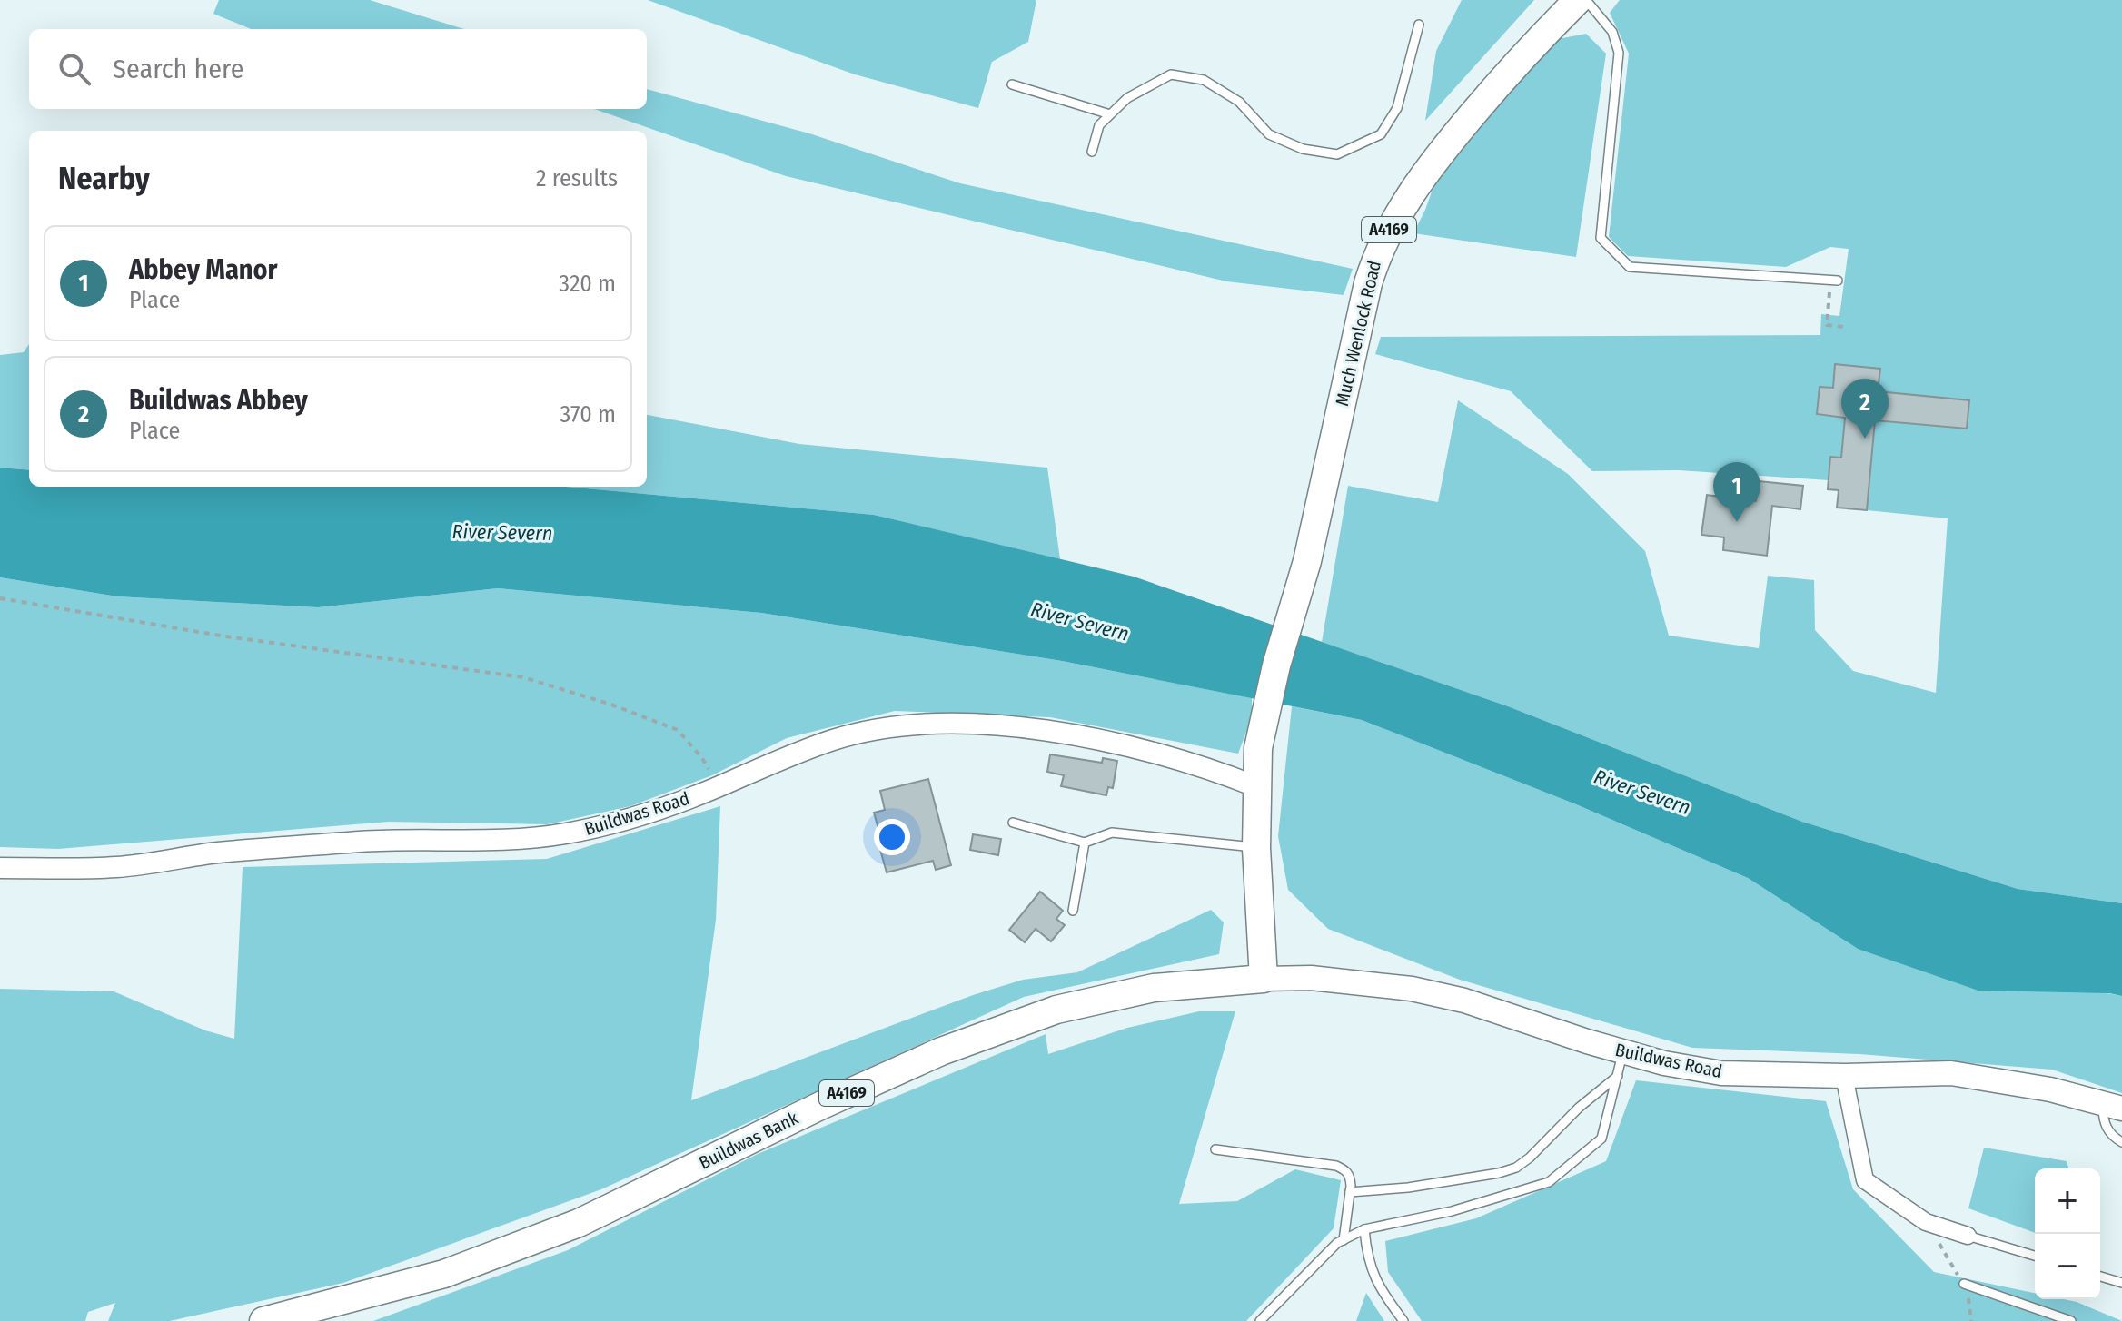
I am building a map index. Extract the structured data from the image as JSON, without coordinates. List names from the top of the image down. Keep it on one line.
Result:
{"streets":{"main road":["A4169","Much Wenlock Road","Buildwas Road","Buildwas Bank"]},"crossings":[["Much Wenlock Road","Buildwas Road"],["Buildwas Road","Buildwas Bank"]],"water":["River Severn"],"page":{"search":"Search here","heading":["Nearby","2 results"],"list":[{"mark":"1","name":"Abbey Manor","note":"Place","value":"320 m"},{"mark":"2","name":"Buildwas Abbey","note":"Place","value":"370 m"}],"pins":["2","1"],"map_buttons":["+","−"]}}
